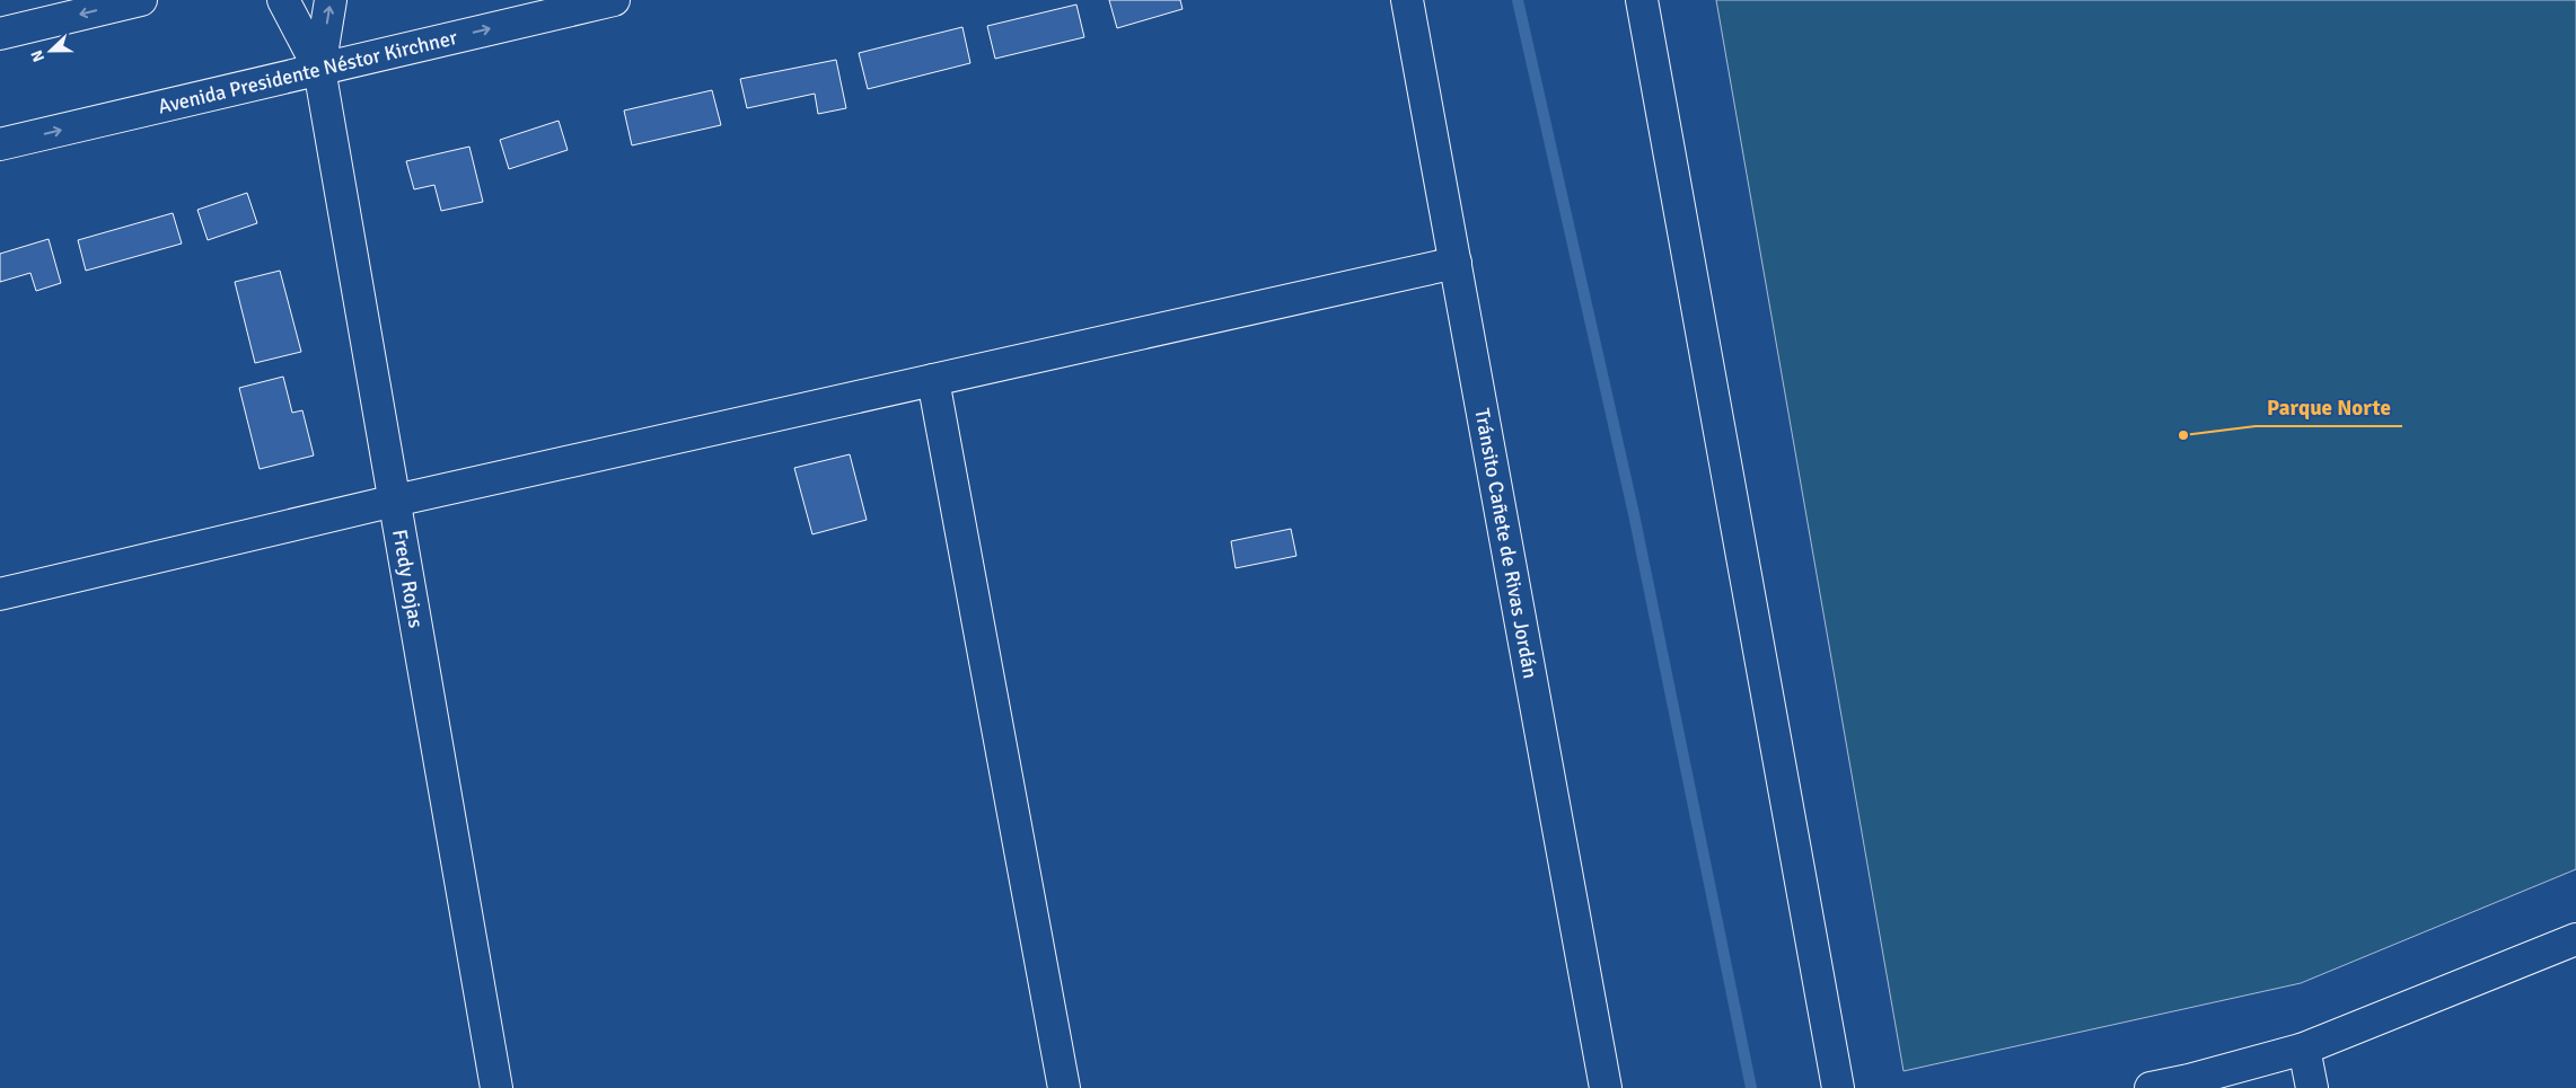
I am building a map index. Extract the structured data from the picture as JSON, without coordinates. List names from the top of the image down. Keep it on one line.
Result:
{"streets":{"street":["Avenida Presidente Néstor Kirchner","Tránsito Cañete de Rivas Jordán","Fredy Rojas"]},"crossings":[["Avenida Presidente Néstor Kirchner","Fredy Rojas"]],"one_way":["Avenida Presidente Néstor Kirchner"],"places":["Parque Norte"],"north":"left"}
